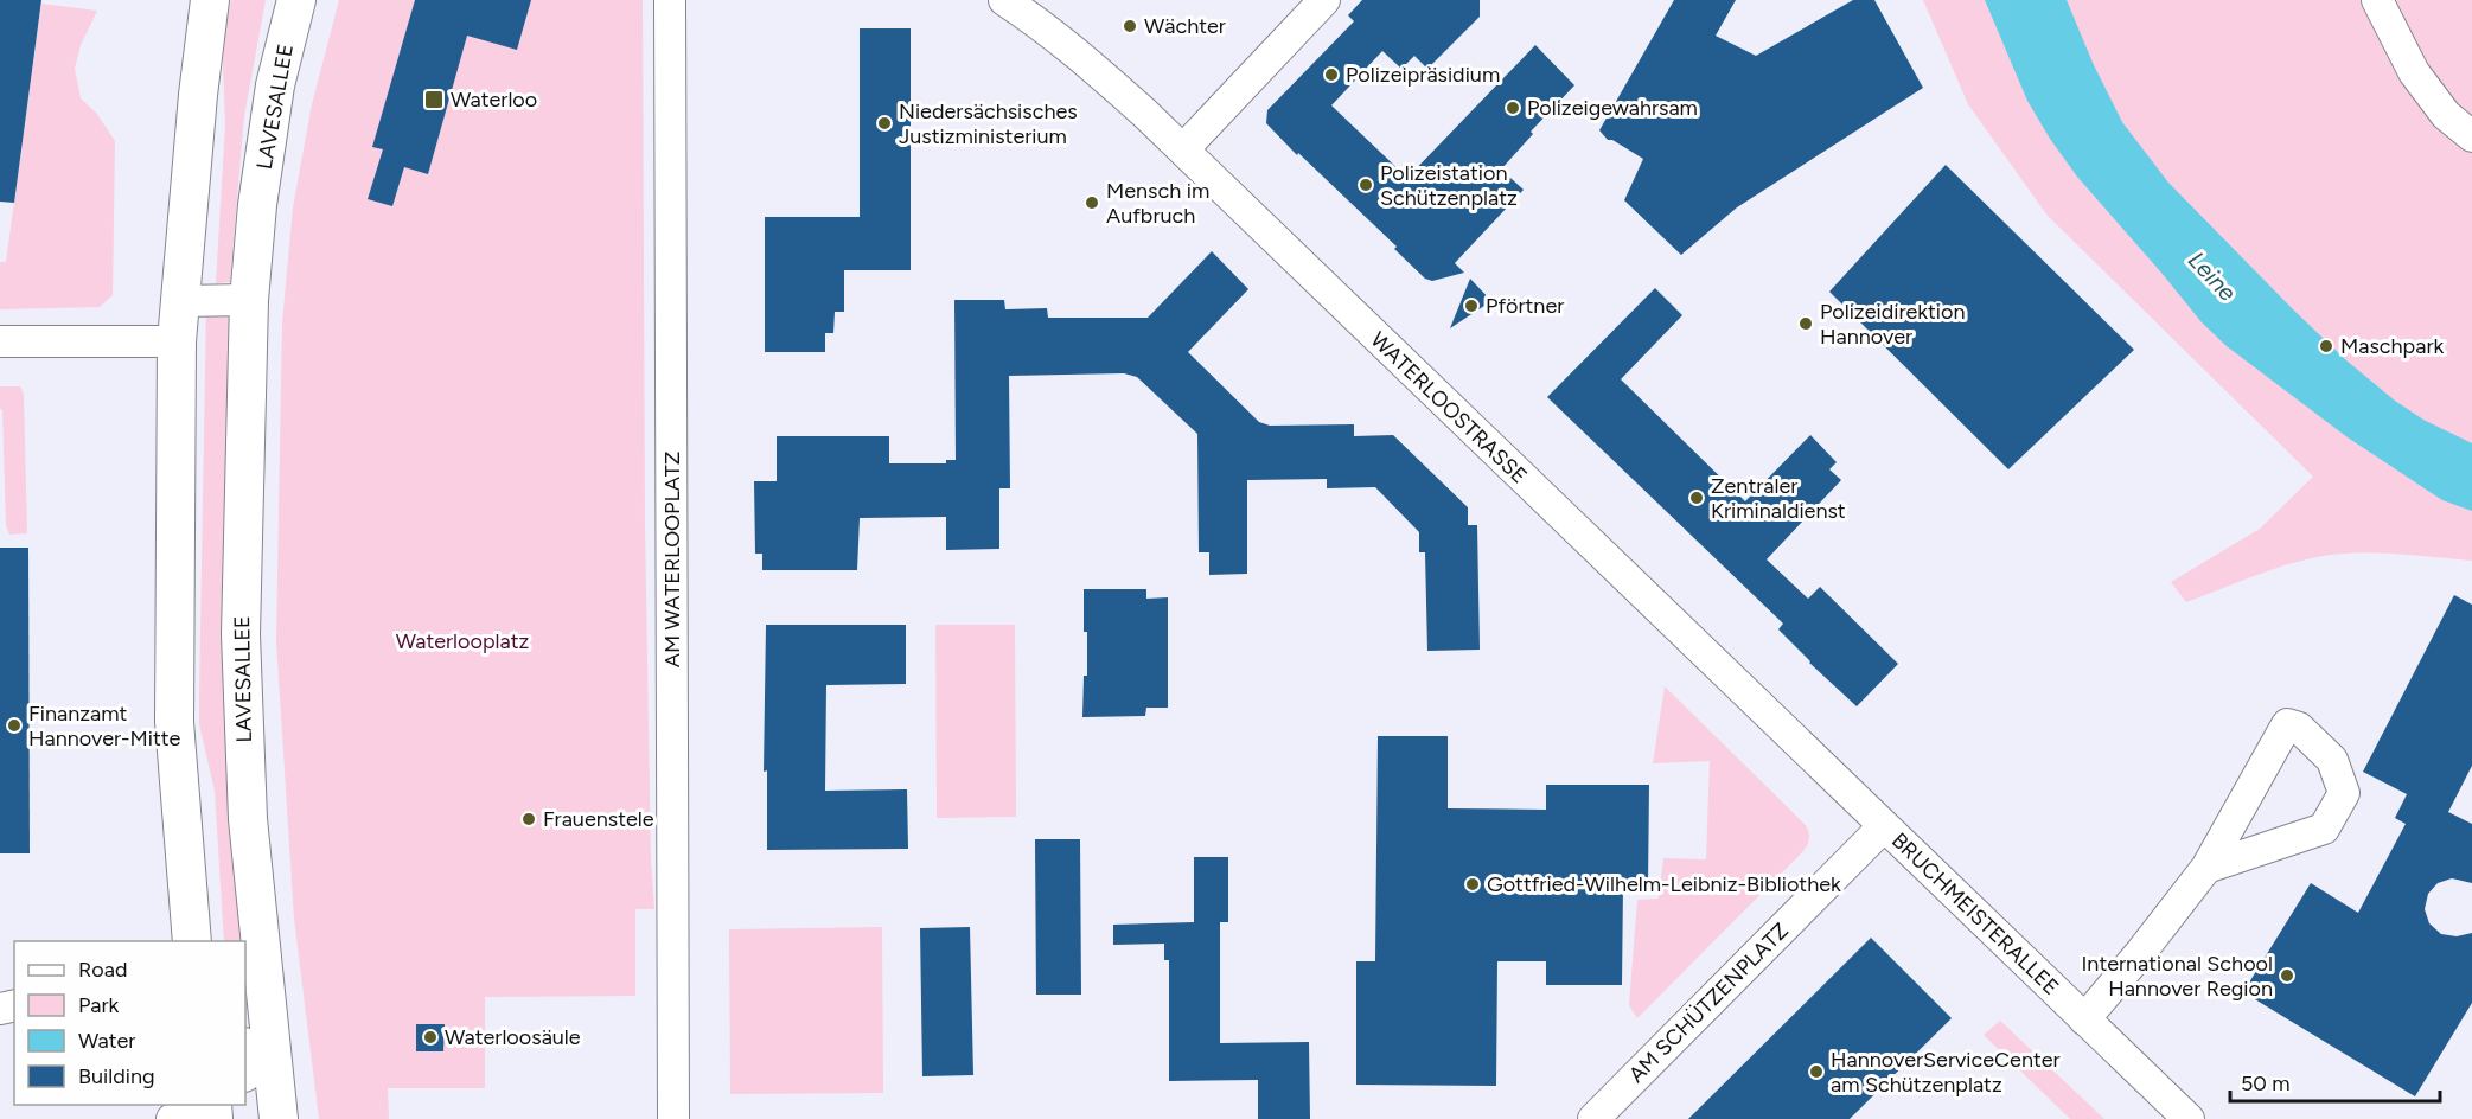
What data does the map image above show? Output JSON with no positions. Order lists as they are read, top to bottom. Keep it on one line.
{"streets":{"main road":["LAVESALLEE"],"street":["WATERLOOSTRASSE","AM WATERLOOPLATZ","BRUCHMEISTERALLEE","AM SCHÜTZENPLATZ"]},"crossings":[["WATERLOOSTRASSE","BRUCHMEISTERALLEE"],["WATERLOOSTRASSE","AM SCHÜTZENPLATZ"],["BRUCHMEISTERALLEE","AM SCHÜTZENPLATZ"]],"water":["Leine"],"parks":["Waterlooplatz"],"places":{"other":["Wächter","Polizeipräsidium","Polizeigewahrsam","Niedersächsisches Justizministerium","Polizeistation Schützenplatz","Mensch im Aufbruch","Pförtner","Polizeidirektion Hannover","Maschpark","Zentraler Kriminaldienst","Finanzamt Hannover-Mitte","Frauenstele","Gottfried-Wilhelm-Leibniz-Bibliothek","International School Hannover Region","Waterloosäule","HannoverServiceCenter am Schützenplatz"],"transit":["Waterloo"]},"legend":["Road","Park","Water","Building"],"scale_bar":"50 m"}
